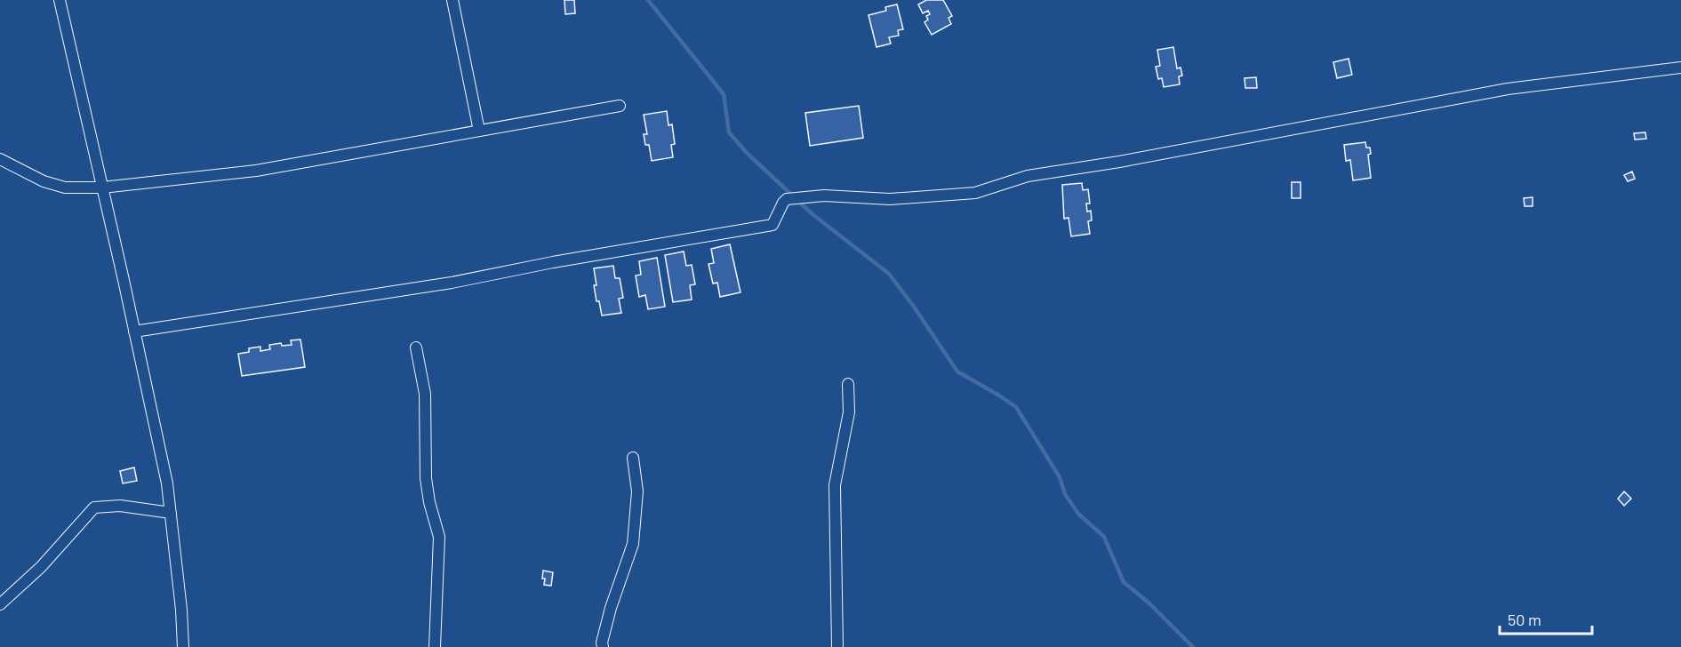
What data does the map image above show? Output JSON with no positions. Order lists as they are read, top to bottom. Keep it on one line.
{"scale_bar":"50 m"}
